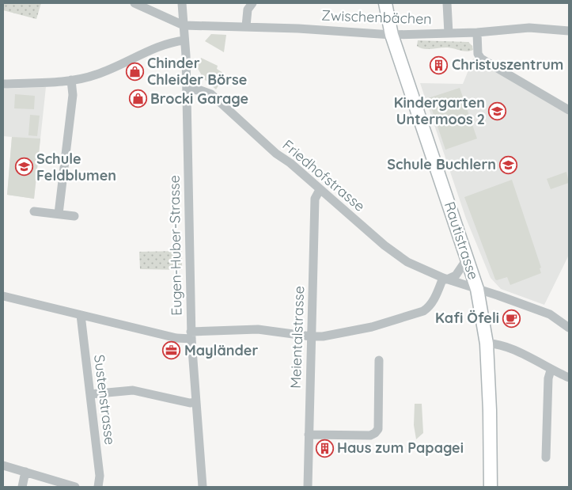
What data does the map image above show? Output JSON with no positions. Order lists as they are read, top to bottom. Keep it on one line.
{"streets":{"street":["Zwischenbächen","Friedhofstrasse","Rautistrasse","Eugen-Huber-Strasse","Meientalstrasse","Sustenstrasse"]},"crossings":[["Zwischenbächen","Rautistrasse"],["Zwischenbächen","Eugen-Huber-Strasse"],["Friedhofstrasse","Rautistrasse"],["Friedhofstrasse","Eugen-Huber-Strasse"],["Friedhofstrasse","Meientalstrasse"]],"places":{"building":["Christuszentrum","Haus zum Papagei"],"shop":["Chinder Chleider Börse","Brocki Garage"],"school or university":["Kindergarten Untermoos 2","Schule Buchlern","Schule Feldblumen"],"cafe":["Kafi Öfeli"],"office":["Mayländer"]}}
